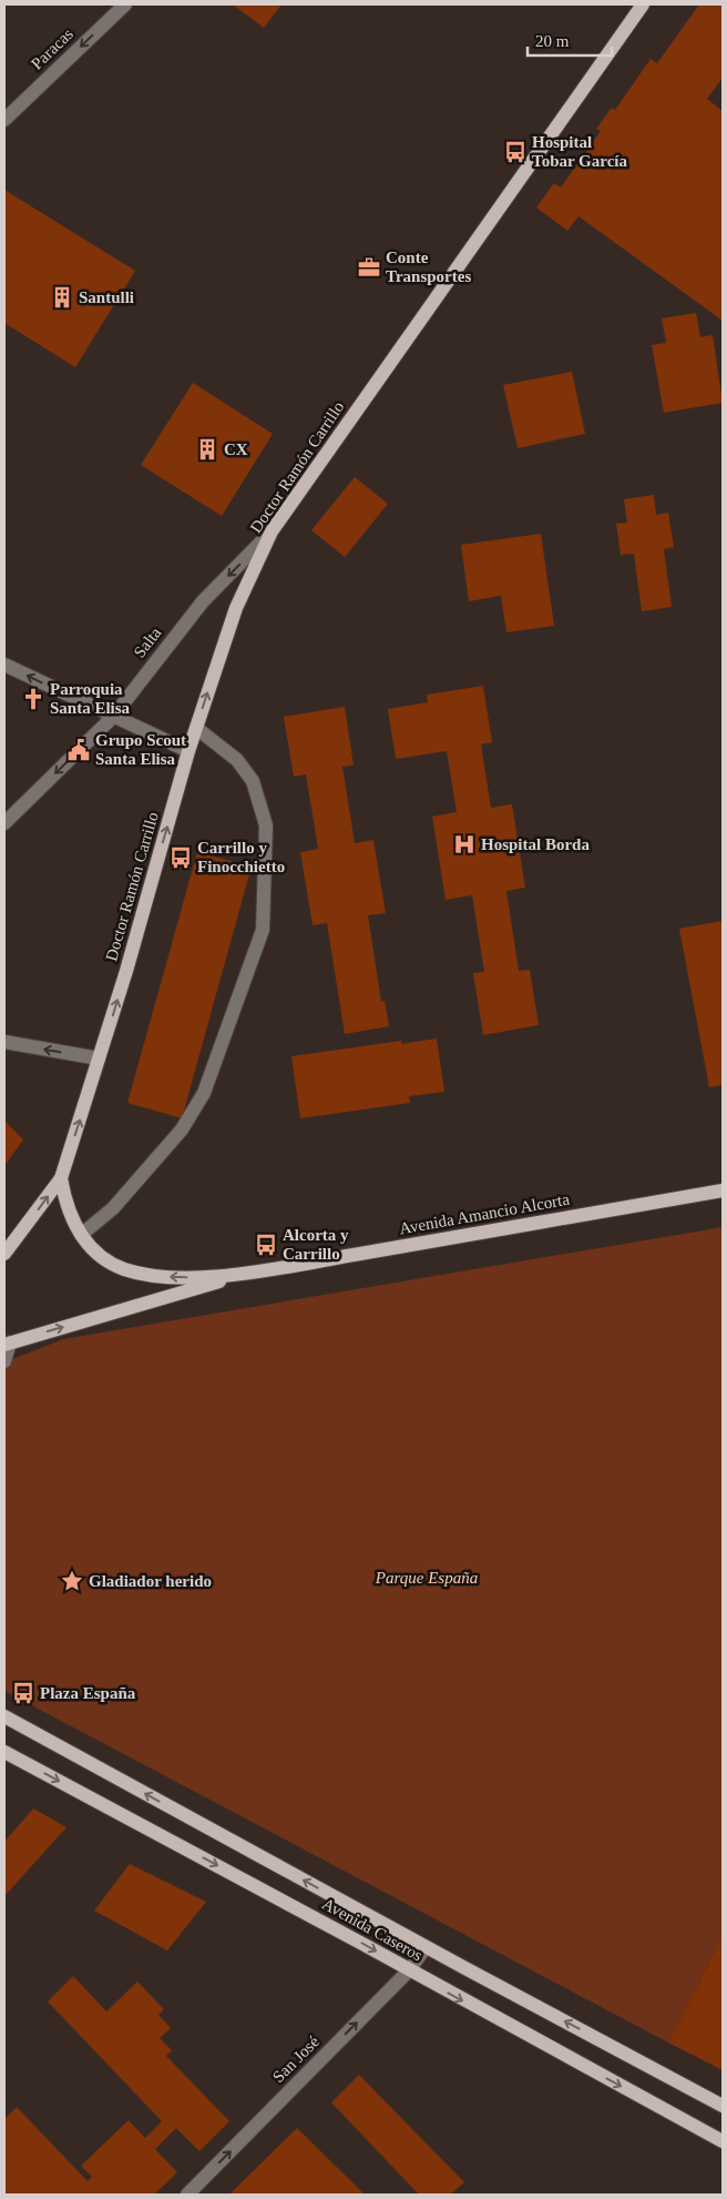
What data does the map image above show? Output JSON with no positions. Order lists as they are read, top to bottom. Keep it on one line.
{"streets":{"main road":["Doctor Ramón Carrillo","Avenida Amancio Alcorta","Avenida Caseros"],"street":["Paracas","Salta","San José"]},"crossings":[["Doctor Ramón Carrillo","Salta"],["Doctor Ramón Carrillo","Avenida Amancio Alcorta"],["Avenida Caseros","San José"]],"one_way":["Paracas","Doctor Ramón Carrillo","Salta","San José"],"parks":["Parque España"],"places":{"bus stop":["Hospital Tobar García","Carrillo y Finocchietto","Alcorta y Carrillo","Plaza España"],"office":["Conte Transportes"],"building":["Santulli","CX"],"church":["Parroquia Santa Elisa"],"public building":["Grupo Scout Santa Elisa"],"hospital":["Hospital Borda"],"place":["Gladiador herido"]},"scale_bar":"20 m"}
